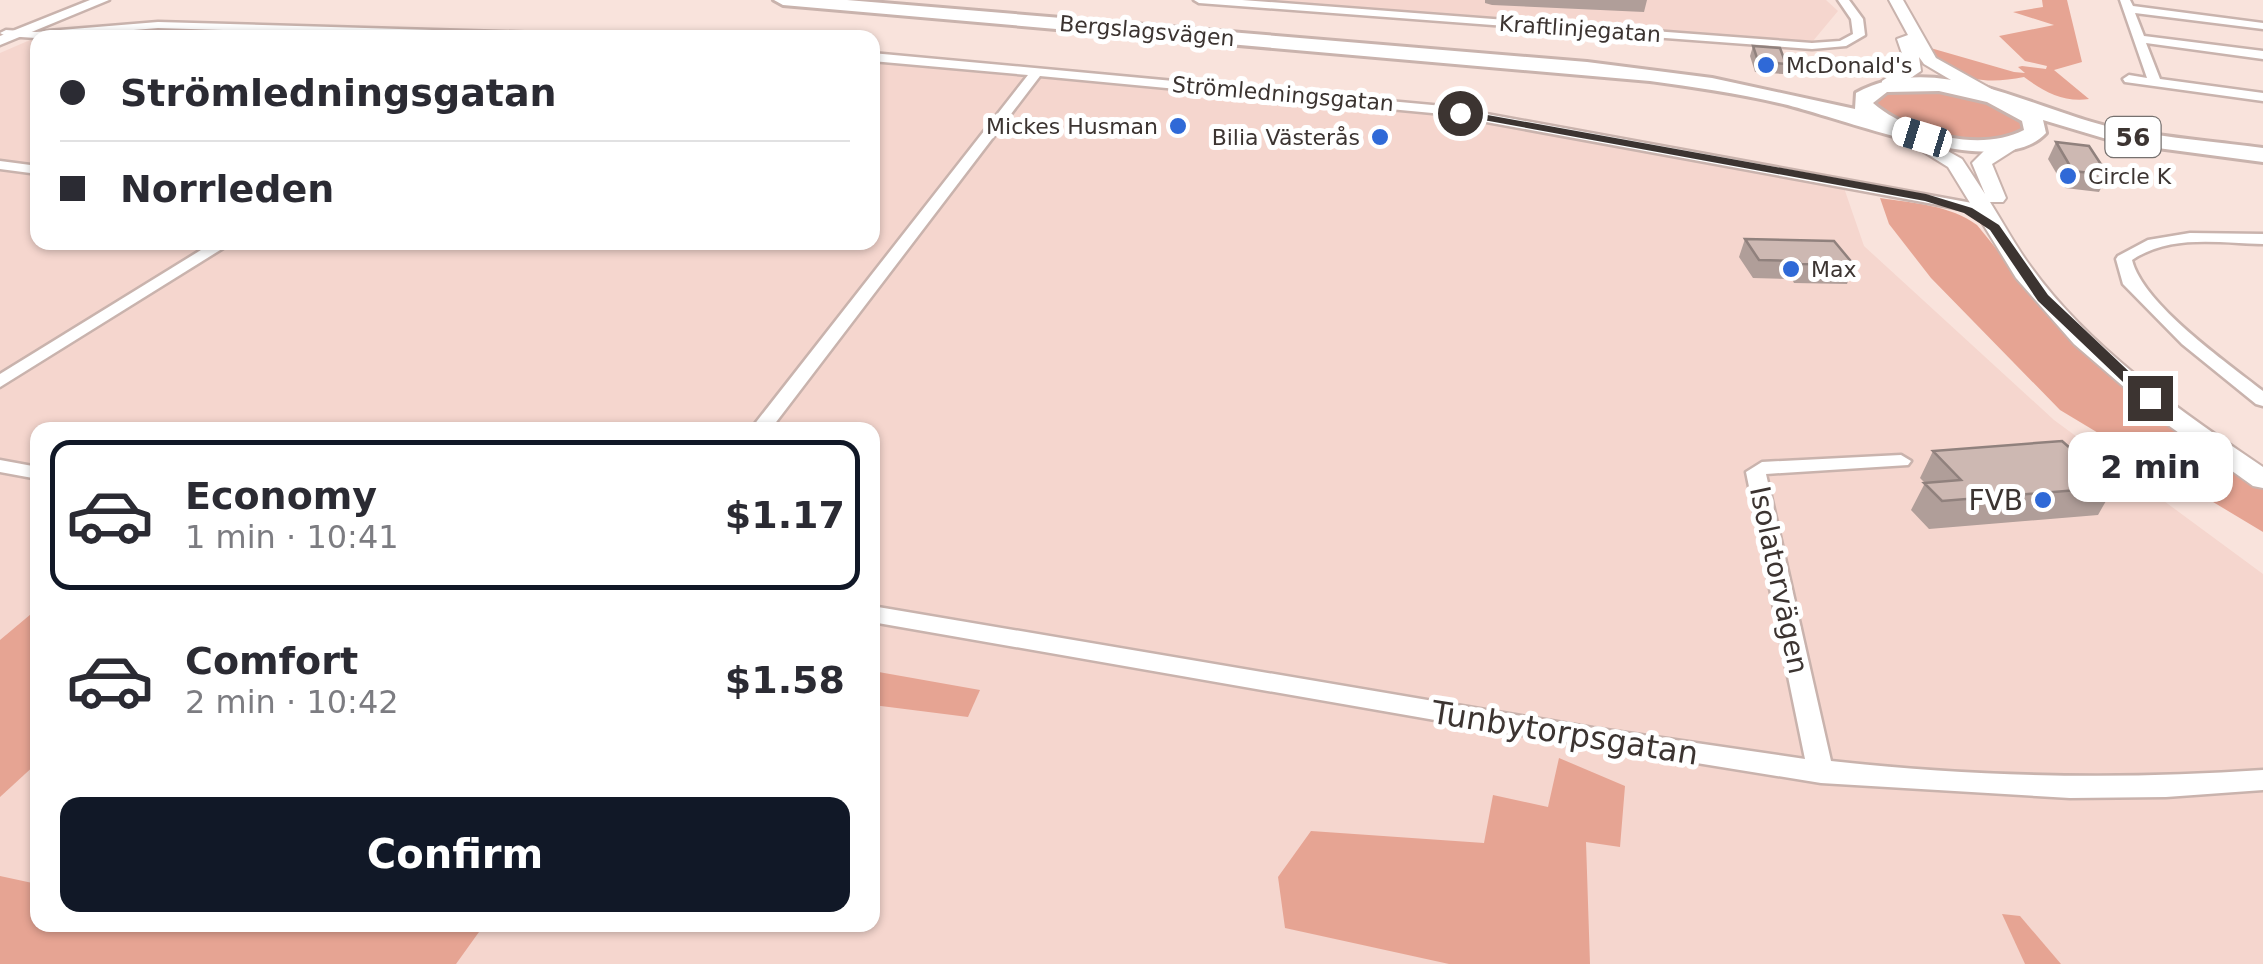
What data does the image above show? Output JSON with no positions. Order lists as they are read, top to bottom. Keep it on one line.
{"streets":{"highway":["Bergslagsvägen","56"],"street":["Kraftlinjegatan","Strömledningsgatan","Isolatorvägen","Tunbytorpsgatan"]},"crossings":[["Bergslagsvägen","56"],["Isolatorvägen","Tunbytorpsgatan"]],"places":["McDonald's","Mickes Husman","Bilia Västerås","Circle K","Max","FVB"],"page":{"banner":["Strömledningsgatan","Norrleden"],"bubble":"2 min","list":[{"name":"Economy","note":"1 min · 10:41","value":"$1.17"},{"name":"Comfort","note":"2 min · 10:42","value":"$1.58"}],"buttons":"Confirm"}}
